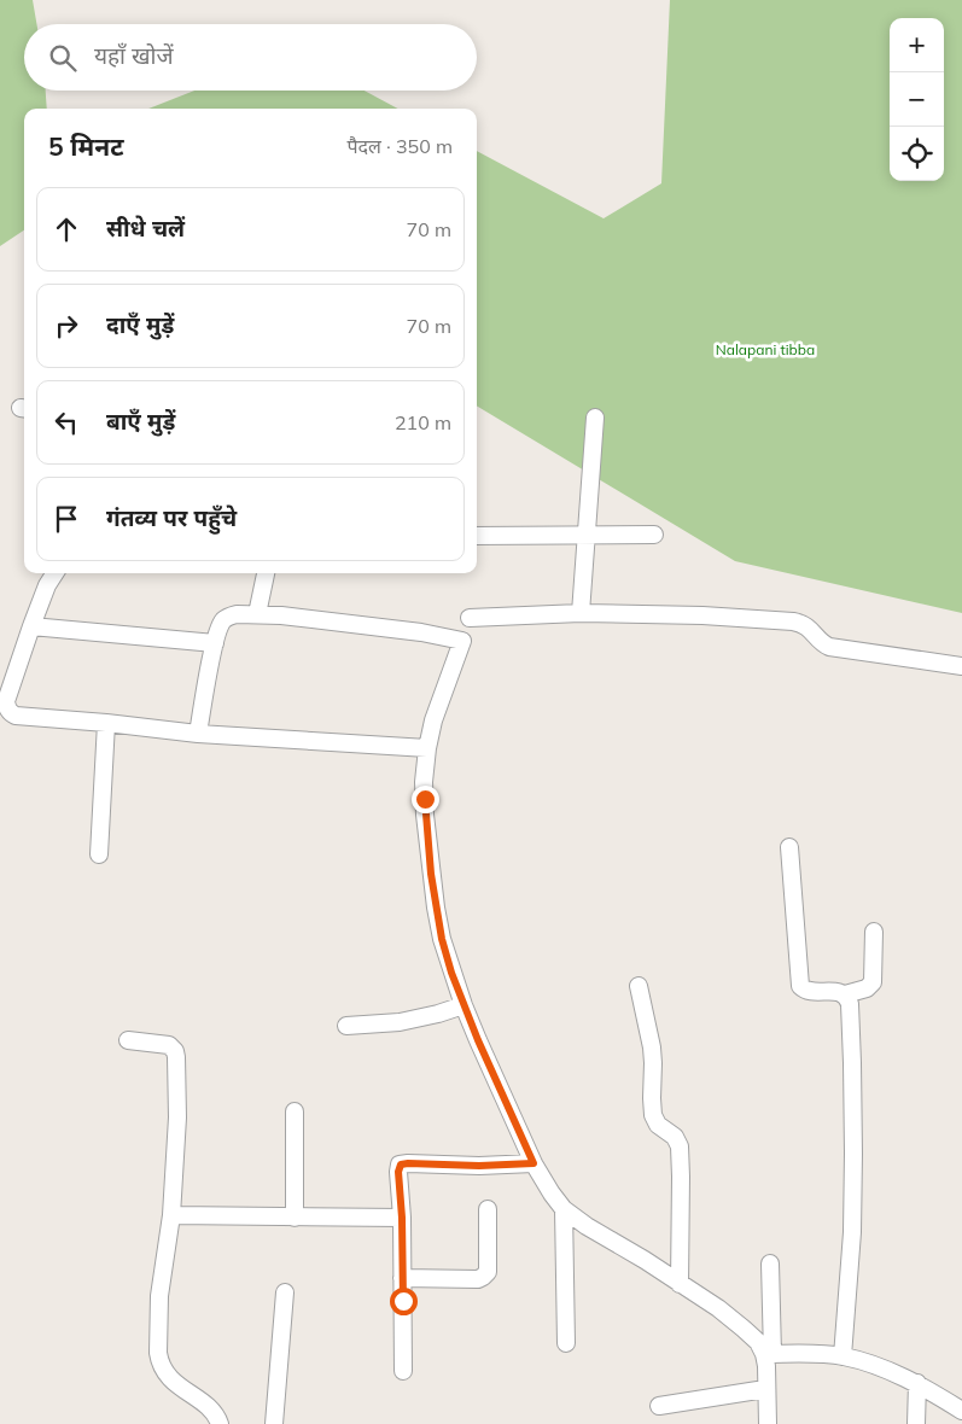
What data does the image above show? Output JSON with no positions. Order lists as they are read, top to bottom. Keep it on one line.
{"parks":["Nalapani tibba"],"page":{"map_buttons":["+","−"],"search":"यहाँ खोजें","heading":["5 मिनट","पैदल · 350 m"],"list":[["सीधे चलें","70 m"],["दाएँ मुड़ें","70 m"],["बाएँ मुड़ें","210 m"],"गंतव्य पर पहुँचे"]}}
